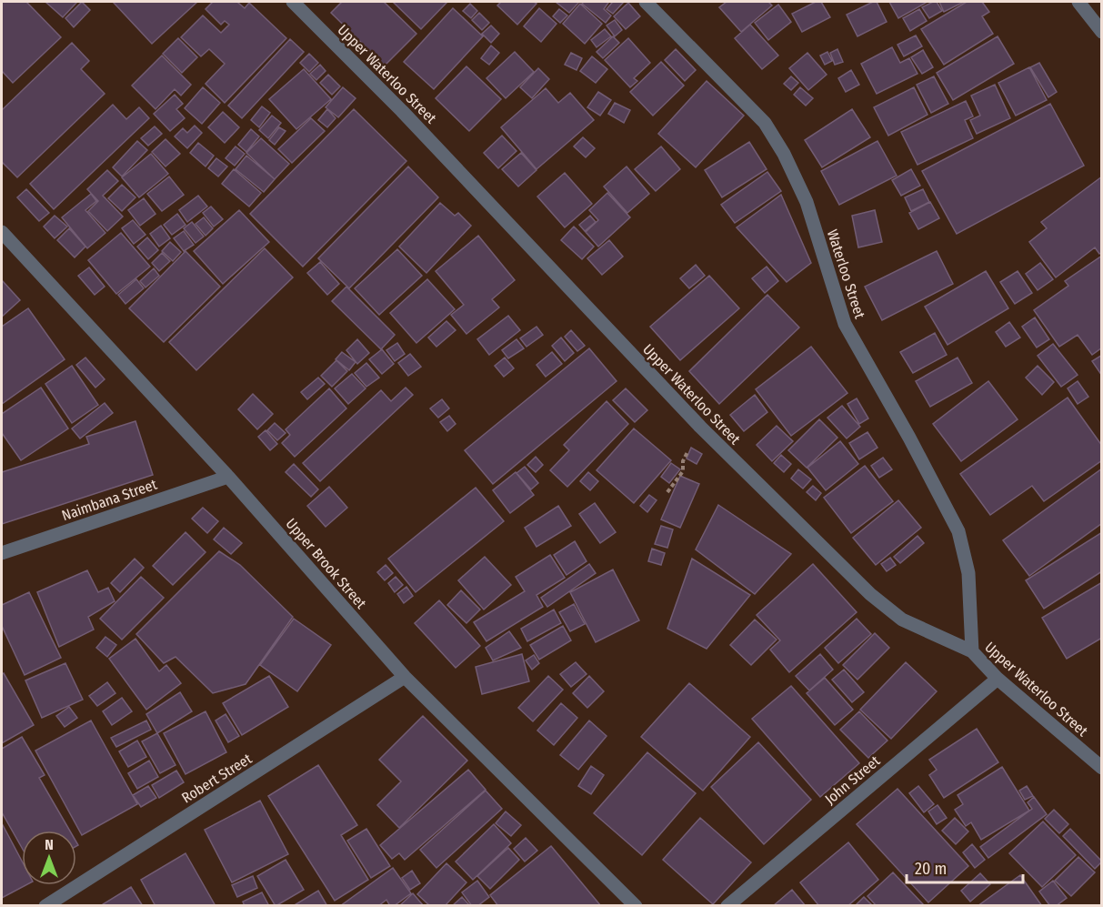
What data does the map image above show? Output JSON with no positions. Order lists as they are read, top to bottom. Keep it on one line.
{"streets":{"street":["Upper Waterloo Street","Waterloo Street","Naimbana Street","Upper Brook Street","Robert Street","John Street"]},"crossings":[["Upper Waterloo Street","Waterloo Street"],["Upper Waterloo Street","John Street"],["Naimbana Street","Upper Brook Street"],["Upper Brook Street","Robert Street"]],"scale_bar":"20 m","north":"top"}
